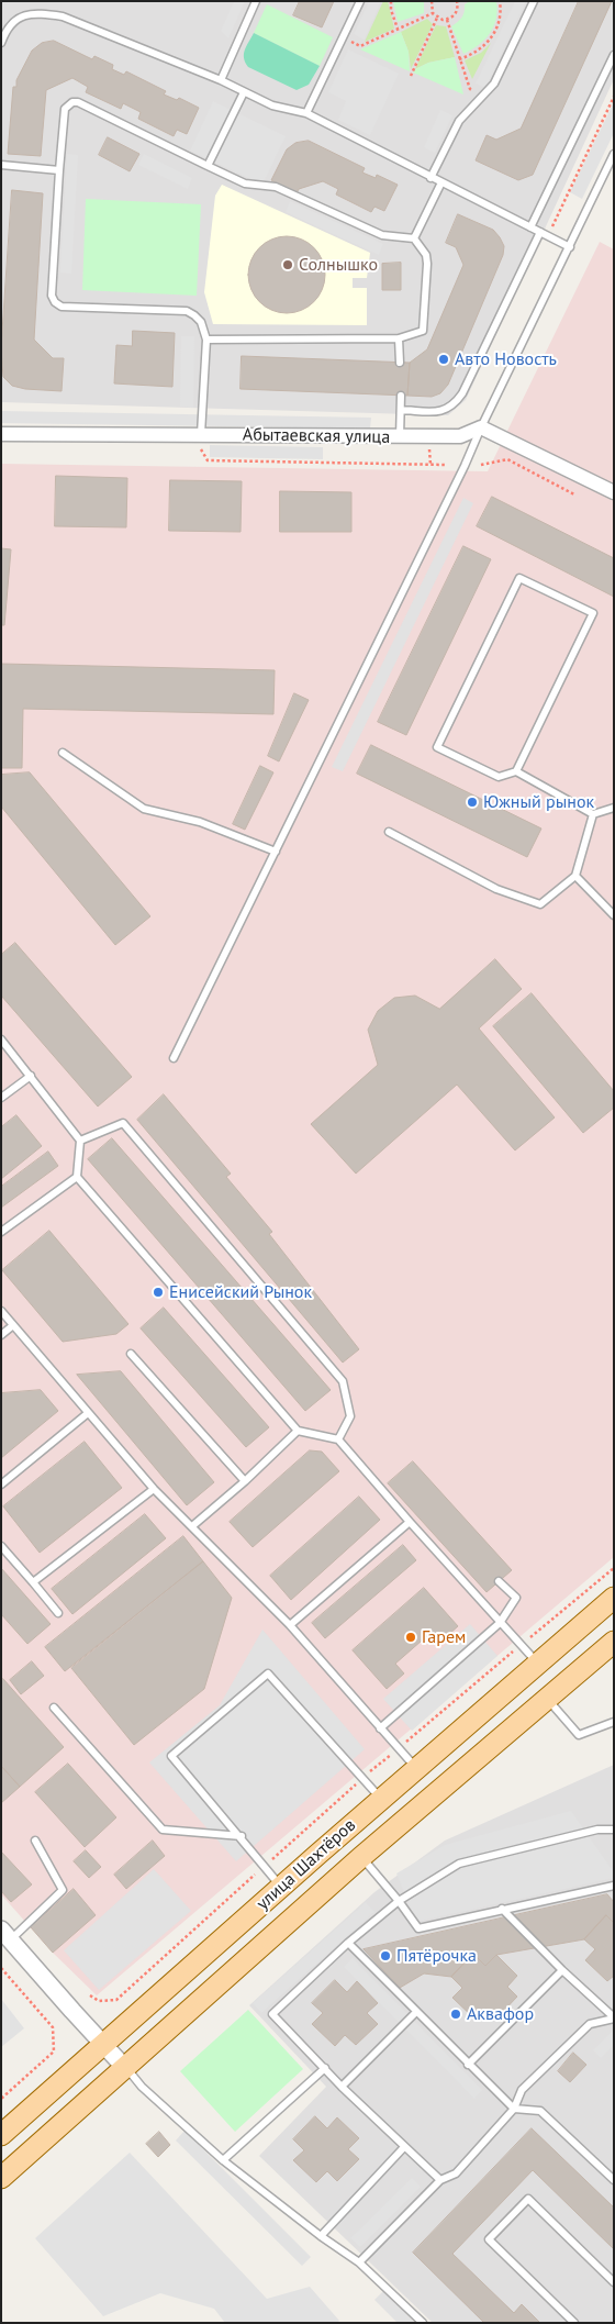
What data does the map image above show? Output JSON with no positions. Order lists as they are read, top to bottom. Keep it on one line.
{"streets":{"main road":["улица Шахтёров"],"street":["Абытаевская улица"]},"places":["Солнышко","Авто Новость","Южный рынок","Енисейский Рынок","Гарем","Пятёрочка","Аквафор"]}
